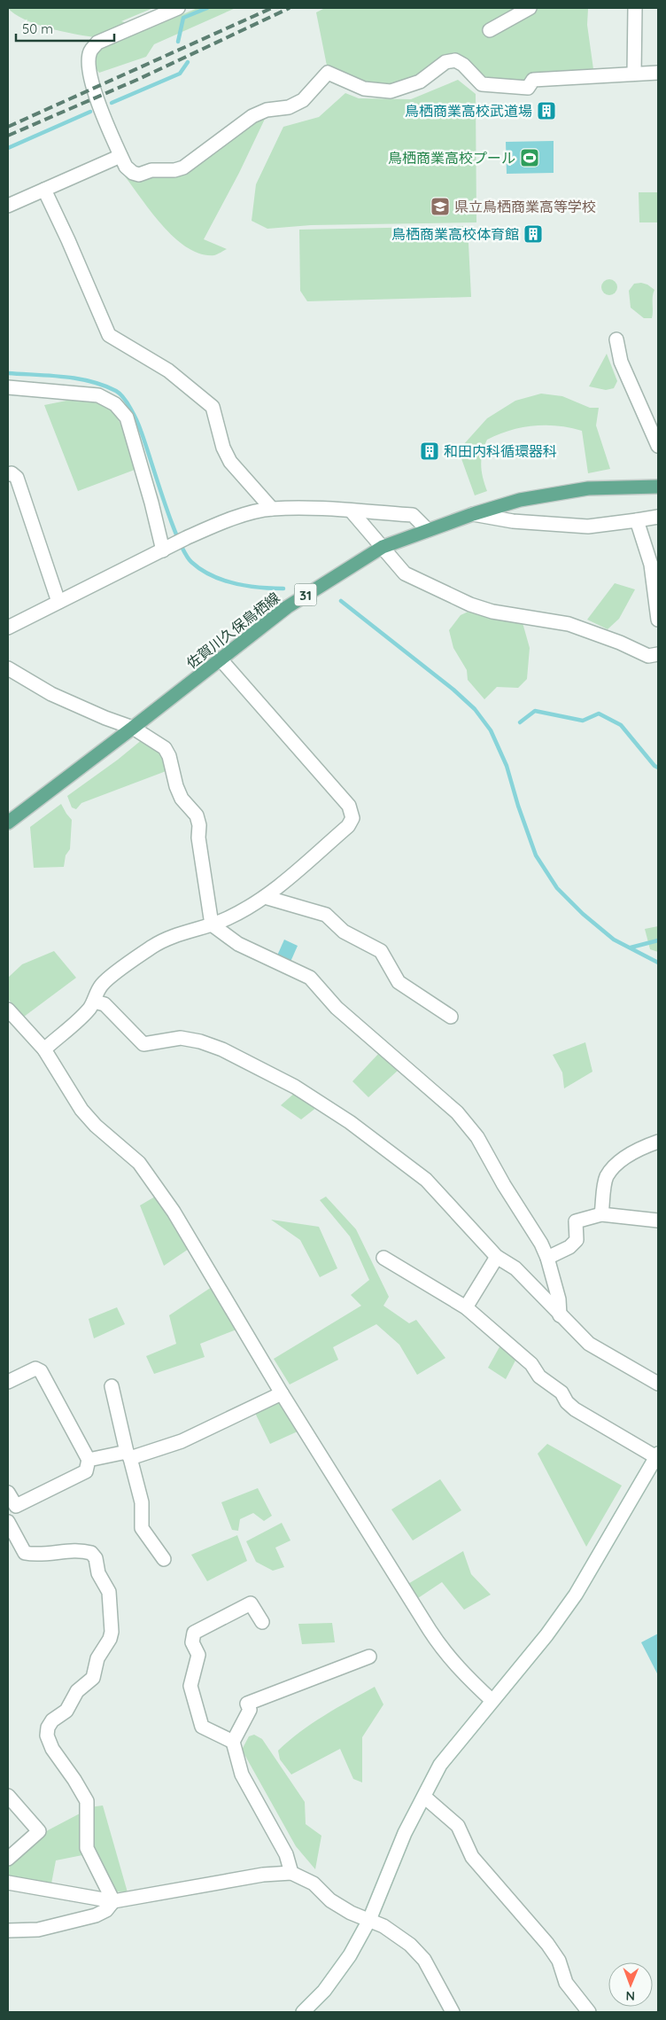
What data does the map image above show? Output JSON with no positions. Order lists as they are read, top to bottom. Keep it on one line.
{"streets":{"main road":["31","佐賀川久保鳥栖線"]},"places":{"building":["鳥栖商業高校武道場","鳥栖商業高校体育館","和田内科循環器科"],"sports":["鳥栖商業高校プール"],"school or university":["県立鳥栖商業高等学校"]},"scale_bar":"50 m","north":"bottom"}
